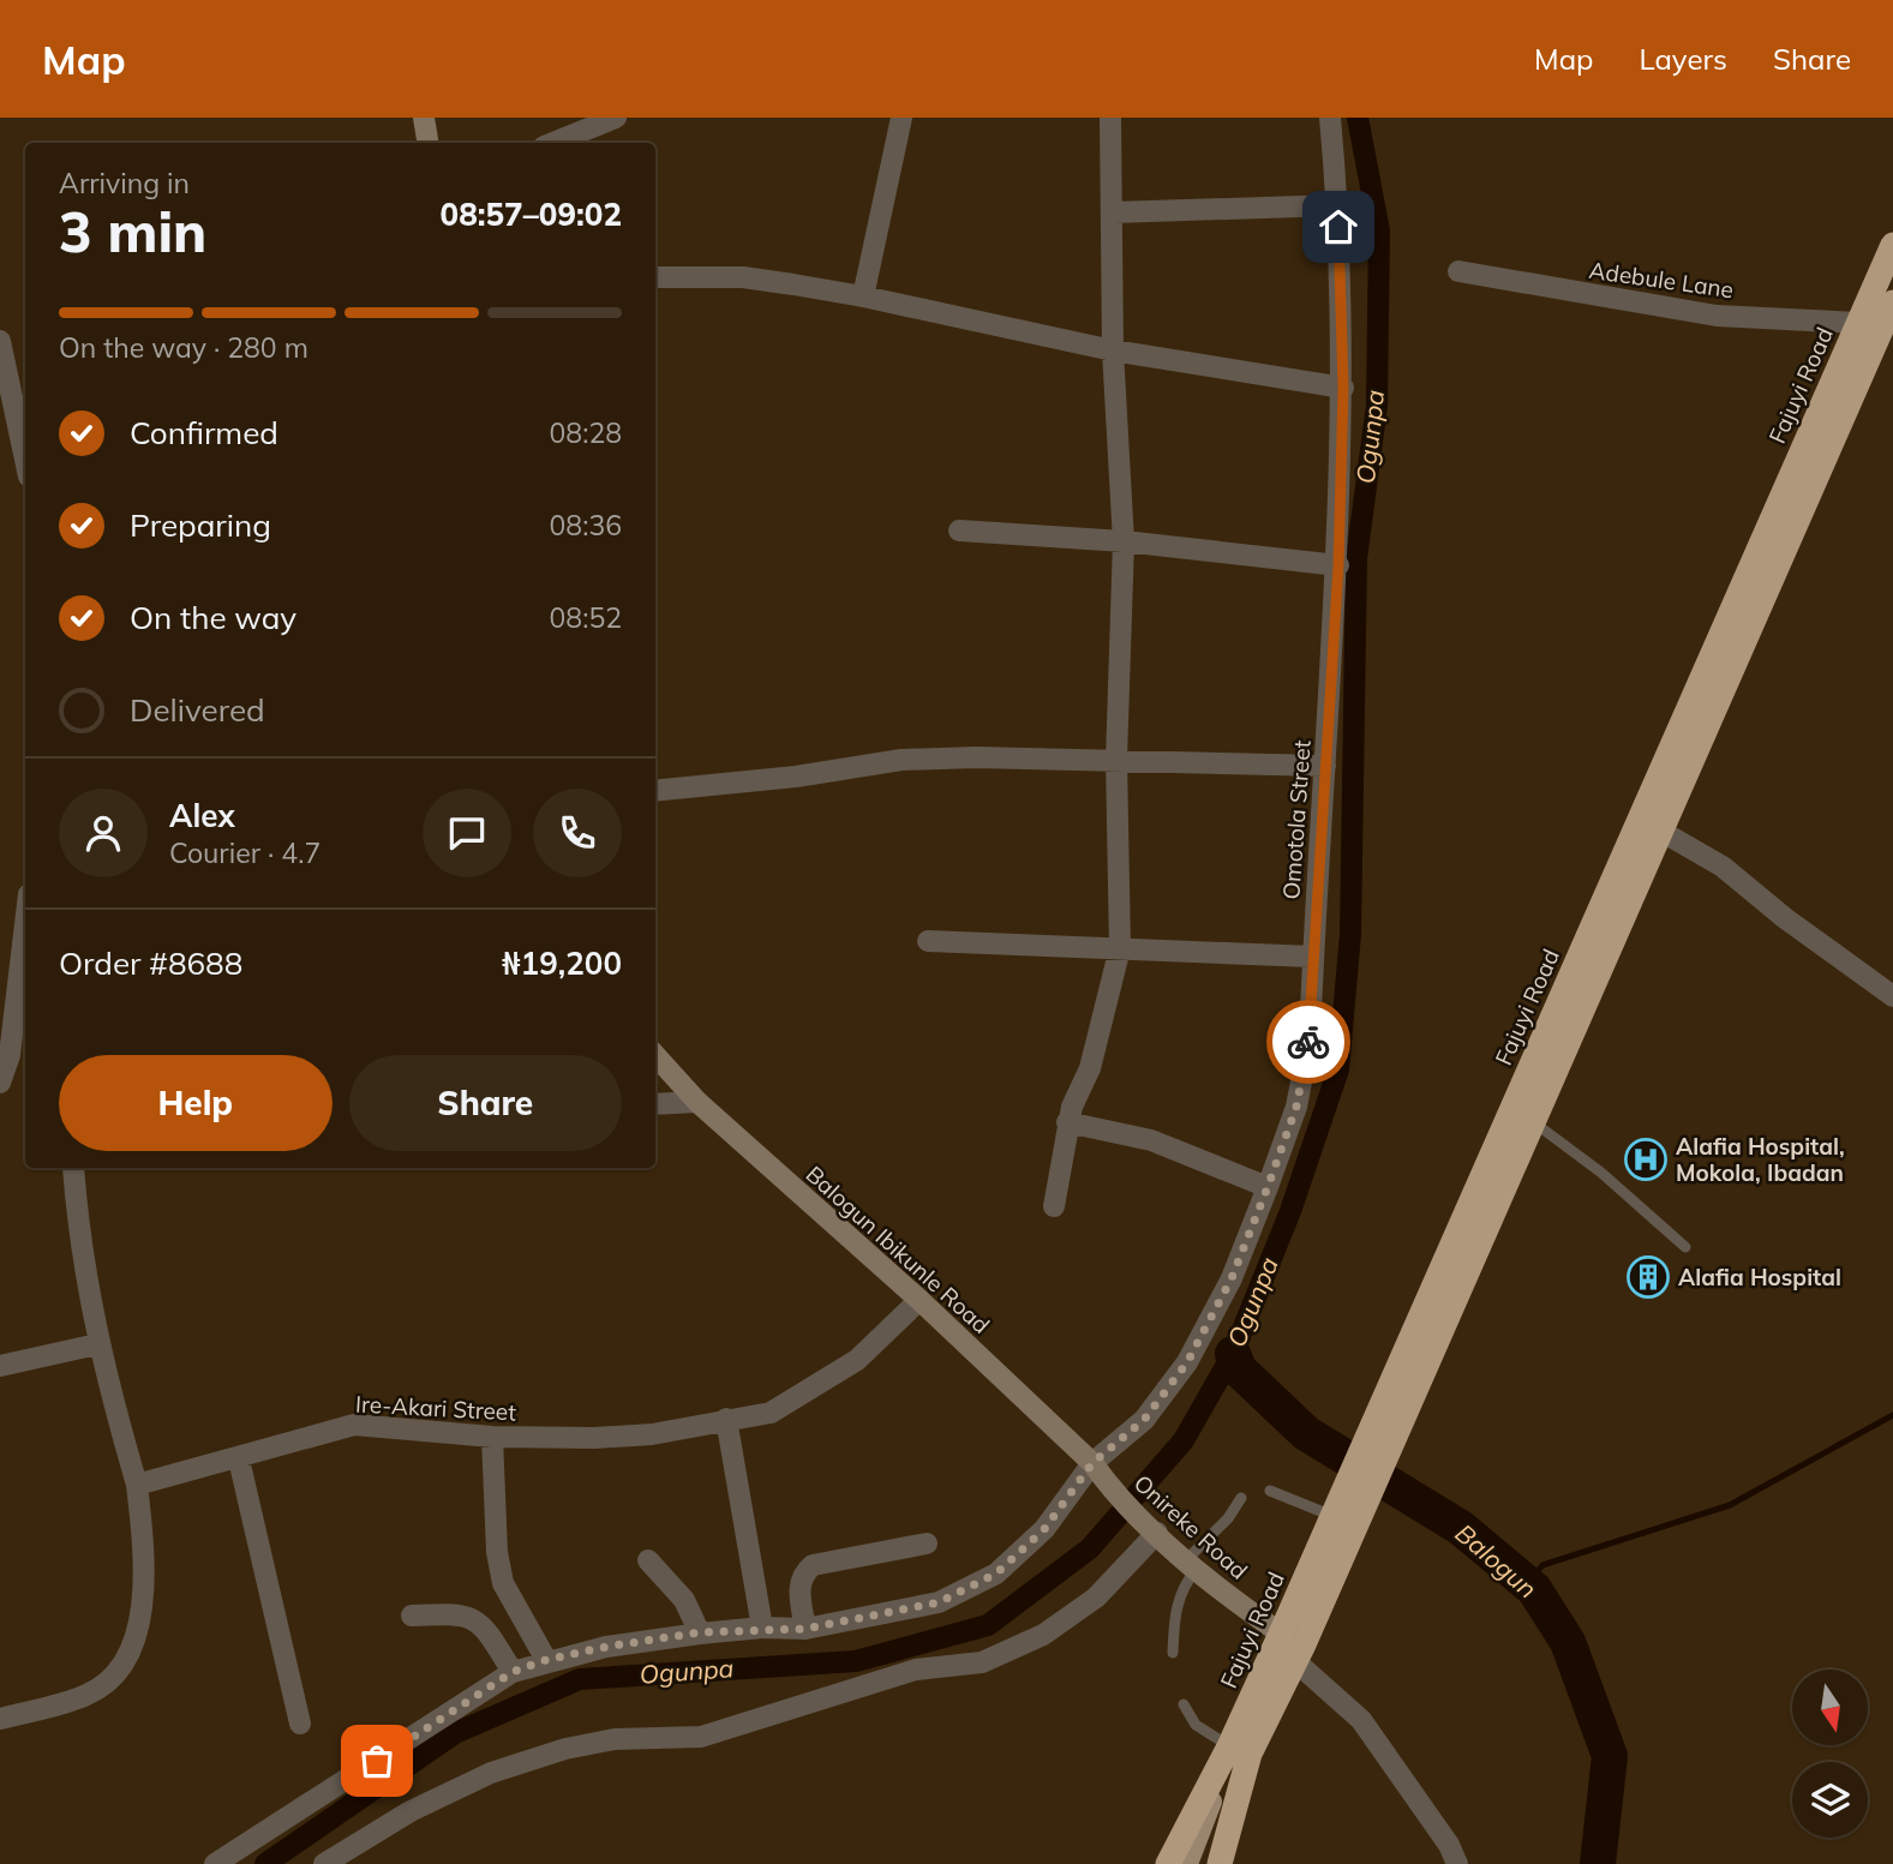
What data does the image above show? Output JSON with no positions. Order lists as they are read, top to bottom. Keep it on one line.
{"streets":{"highway":["Fajuyi Road"],"street":["Adebule Lane","Omotola Street","Balogun Ibikunle Road","Ire-Akari Street","Onireke Road"]},"crossings":[["Adebule Lane","Fajuyi Road"],["Fajuyi Road","Onireke Road"],["Omotola Street","Balogun Ibikunle Road"],["Balogun Ibikunle Road","Ire-Akari Street"],["Balogun Ibikunle Road","Onireke Road"]],"water":["Ogunpa","Balogun"],"places":{"hospital":["Alafia Hospital, Mokola, Ibadan"],"building":["Alafia Hospital"]},"north":"bottom","page":{"header":"Map","nav":["Map","Layers","Share"],"heading":["3 min","Arriving in","08:57–09:02"],"panel":["Alex","Courier · 4.7","Order #8688","₦19,200"],"bar":"On the way · 280 m","list":[["Confirmed","08:28"],["Preparing","08:36"],["On the way","08:52"],"Delivered"],"buttons":["Help","Share"]}}
